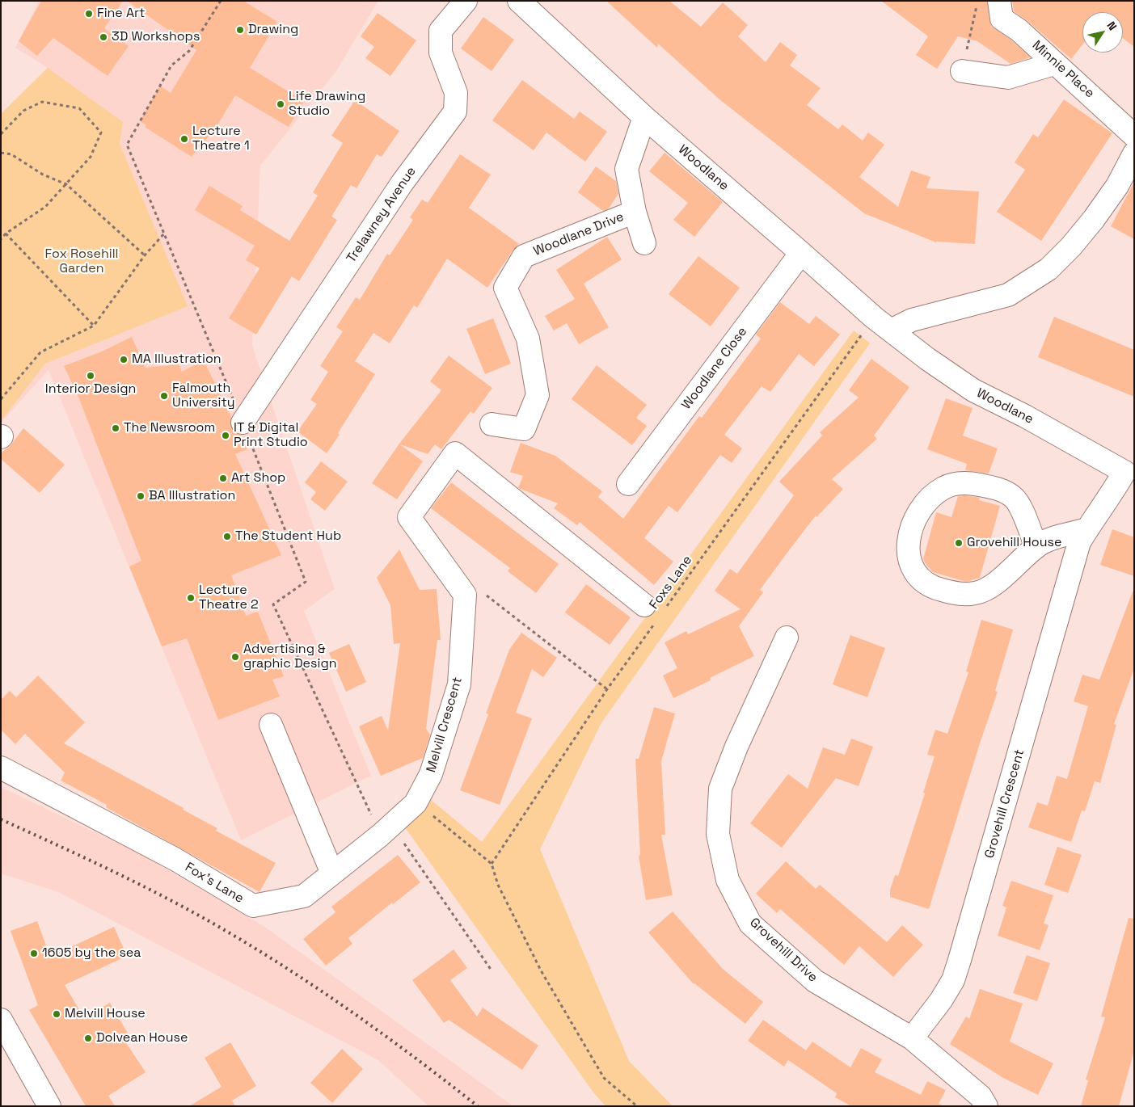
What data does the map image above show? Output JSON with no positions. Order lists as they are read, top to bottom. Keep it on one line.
{"streets":{"street":["Minnie Place","Woodlane","Trelawney Avenue","Woodlane Drive","Woodlane Close","Melvill Crescent","Grovehill Crescent","Fox's Lane","Grovehill Drive"],"path":["Foxs Lane"]},"crossings":[["Woodlane","Woodlane Drive"],["Woodlane","Woodlane Close"],["Woodlane","Foxs Lane"],["Woodlane","Grovehill Crescent"],["Melvill Crescent","Fox's Lane"],["Grovehill Crescent","Grovehill Drive"]],"parks":["Fox Rosehill Garden"],"places":["Fine Art","Drawing","3D Workshops","Life Drawing Studio","Lecture Theatre 1","MA Illustration","Interior Design","Falmouth University","The Newsroom","IT & Digital Print Studio","Art Shop","BA Illustration","The Student Hub","Grovehill House","Lecture Theatre 2","Advertising & graphic Design","1605 by the sea","Melvill House","Dolvean House"],"north":"top right"}
